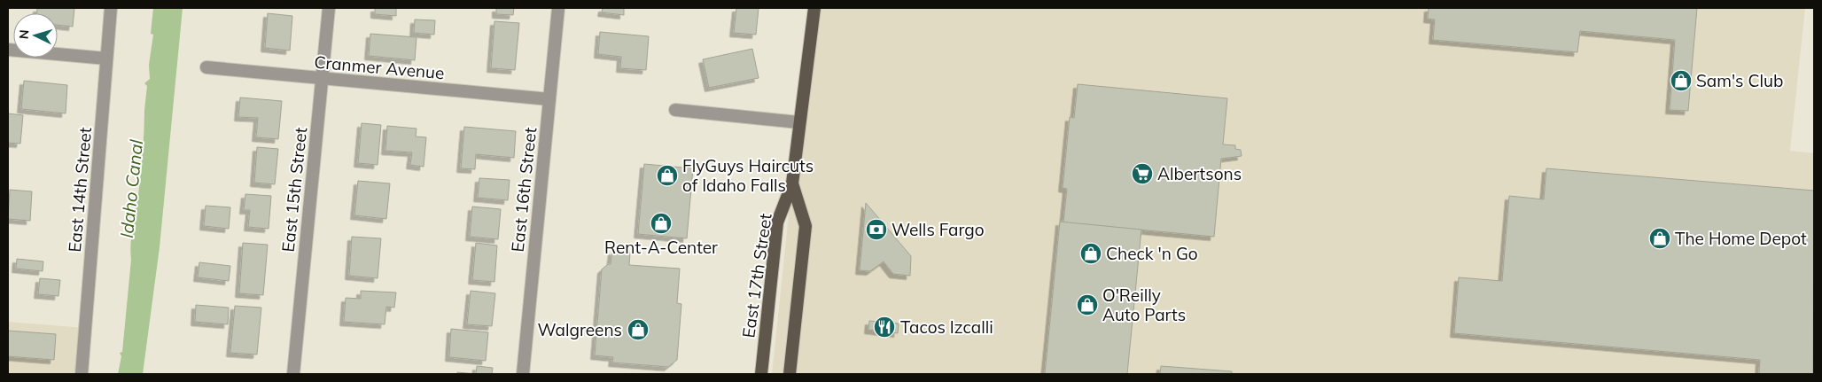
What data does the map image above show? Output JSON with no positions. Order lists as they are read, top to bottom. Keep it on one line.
{"streets":{"main road":["East 17th Street"],"street":["Cranmer Avenue","East 14th Street","East 15th Street","East 16th Street"]},"crossings":[["Cranmer Avenue","East 15th Street"],["Cranmer Avenue","East 16th Street"]],"water":["Idaho Canal"],"places":{"shop":["Sam's Club","FlyGuys Haircuts of Idaho Falls","Rent-A-Center","The Home Depot","Check 'n Go","O'Reilly Auto Parts","Walgreens"],"supermarket":["Albertsons"],"bank":["Wells Fargo"],"restaurant":["Tacos Izcalli"]},"north":"left"}
